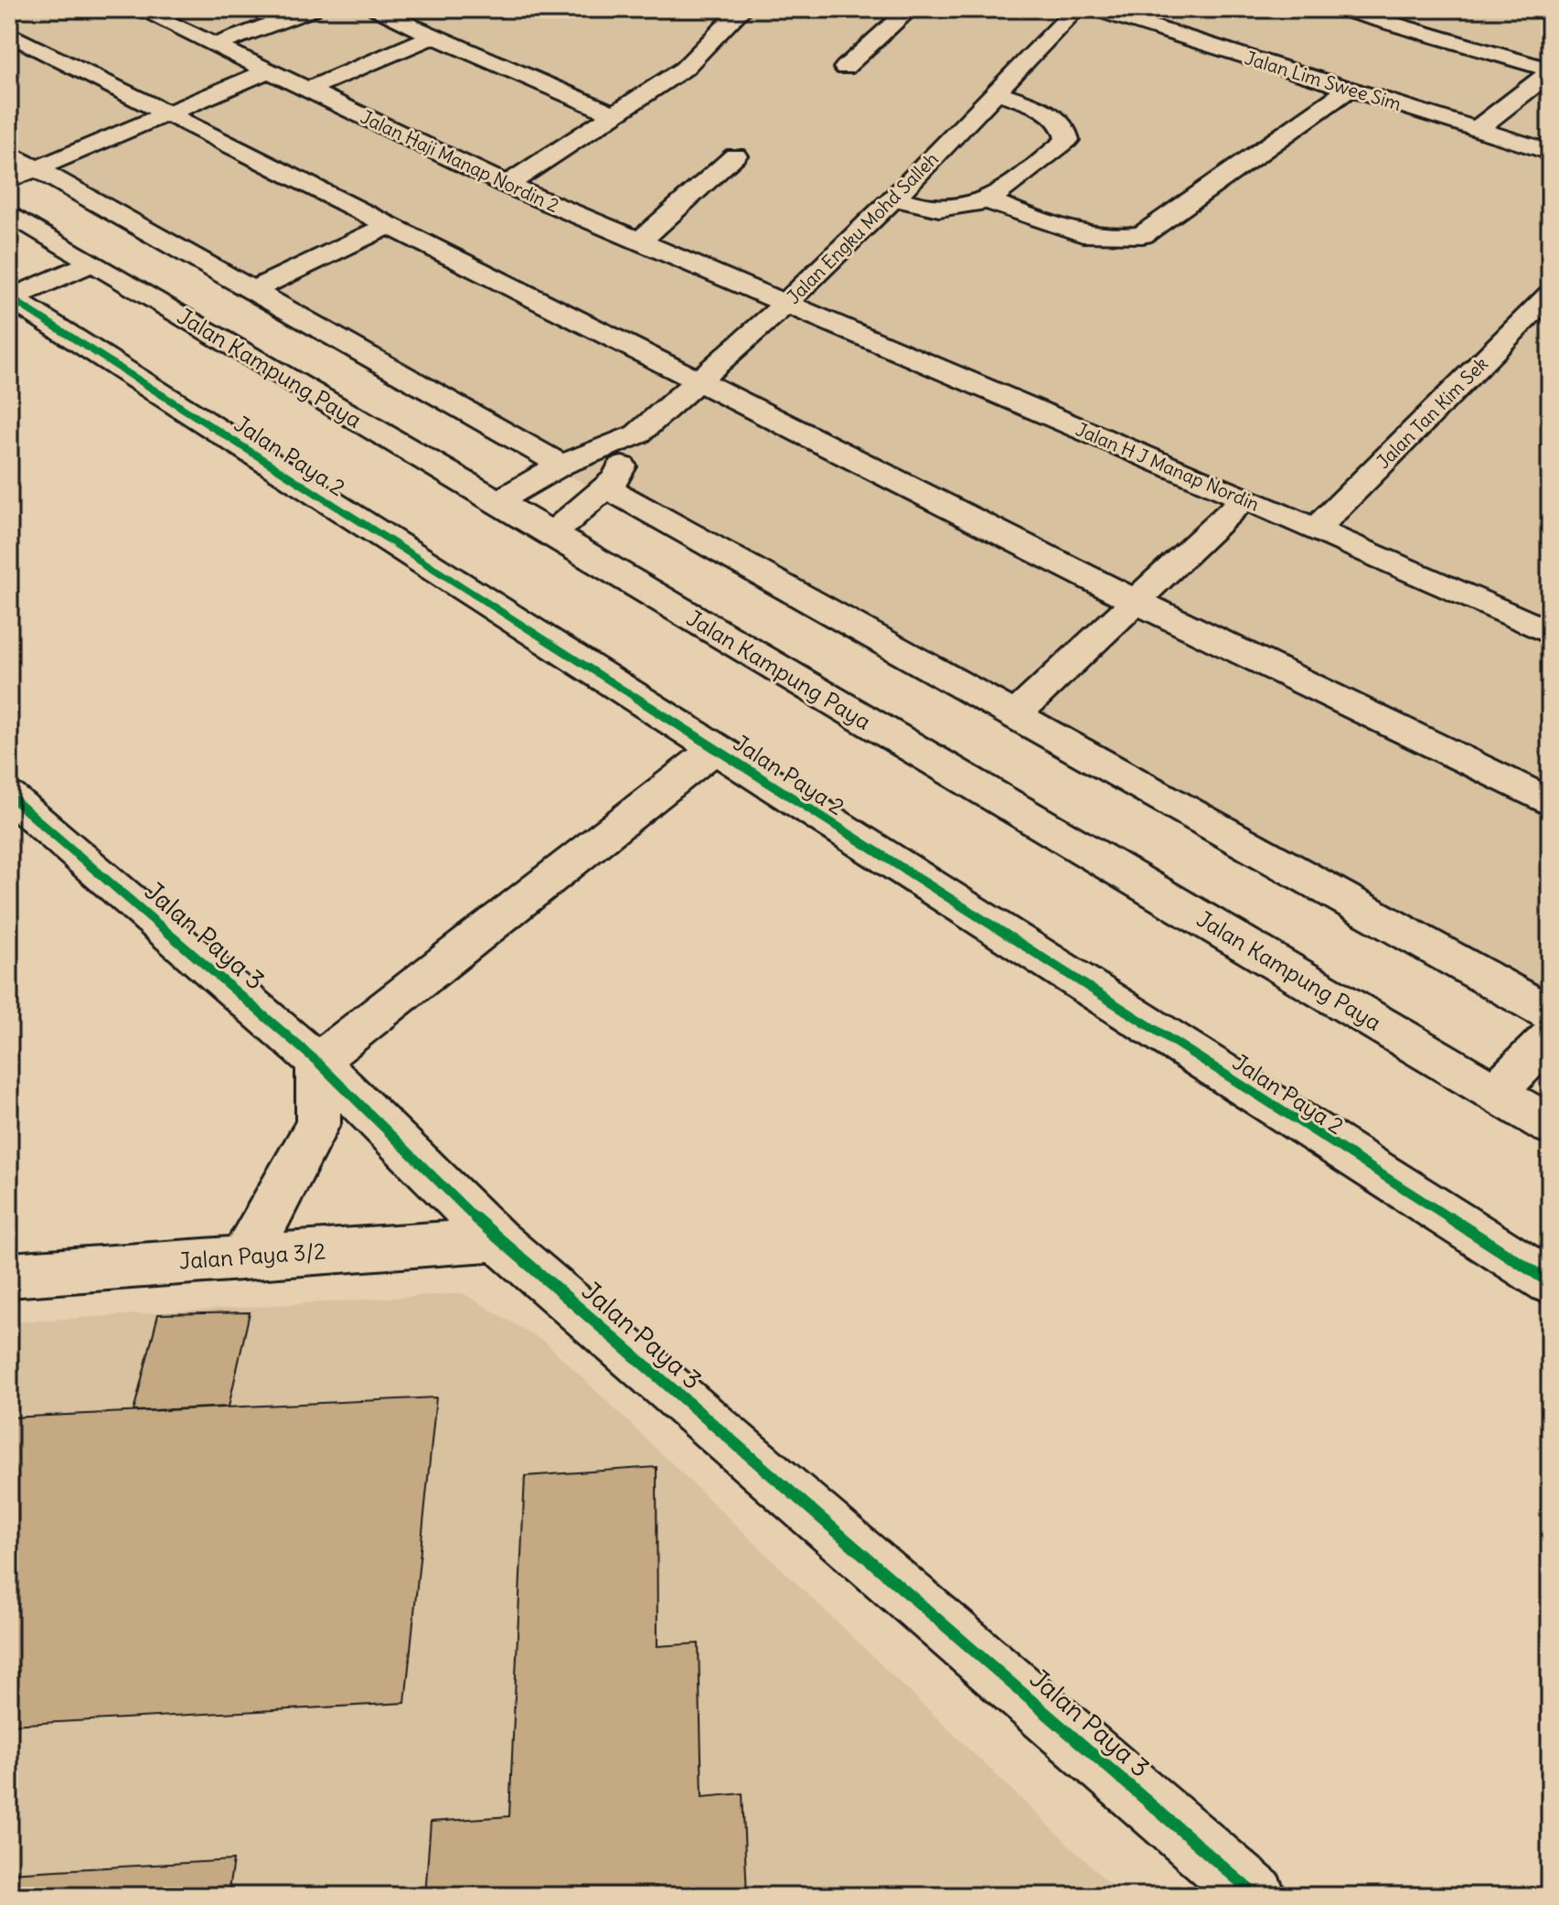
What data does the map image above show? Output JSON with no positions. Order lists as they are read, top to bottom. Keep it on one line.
{"streets":{"street":["Jalan Lim Swee Sim","Jalan Haji Manap Nordin 2","Jalan Engku Mohd Salleh","Jalan Kampung Paya","Jalan Tan Kim Sek","Jalan Paya 2","Jalan H J Manap Nordin","Jalan Paya 3","Jalan Paya 3/2"]},"crossings":[["Jalan Haji Manap Nordin 2","Jalan Engku Mohd Salleh"],["Jalan Haji Manap Nordin 2","Jalan H J Manap Nordin"],["Jalan Engku Mohd Salleh","Jalan Kampung Paya"],["Jalan Engku Mohd Salleh","Jalan H J Manap Nordin"],["Jalan Tan Kim Sek","Jalan H J Manap Nordin"],["Jalan Paya 3","Jalan Paya 3/2"]]}
